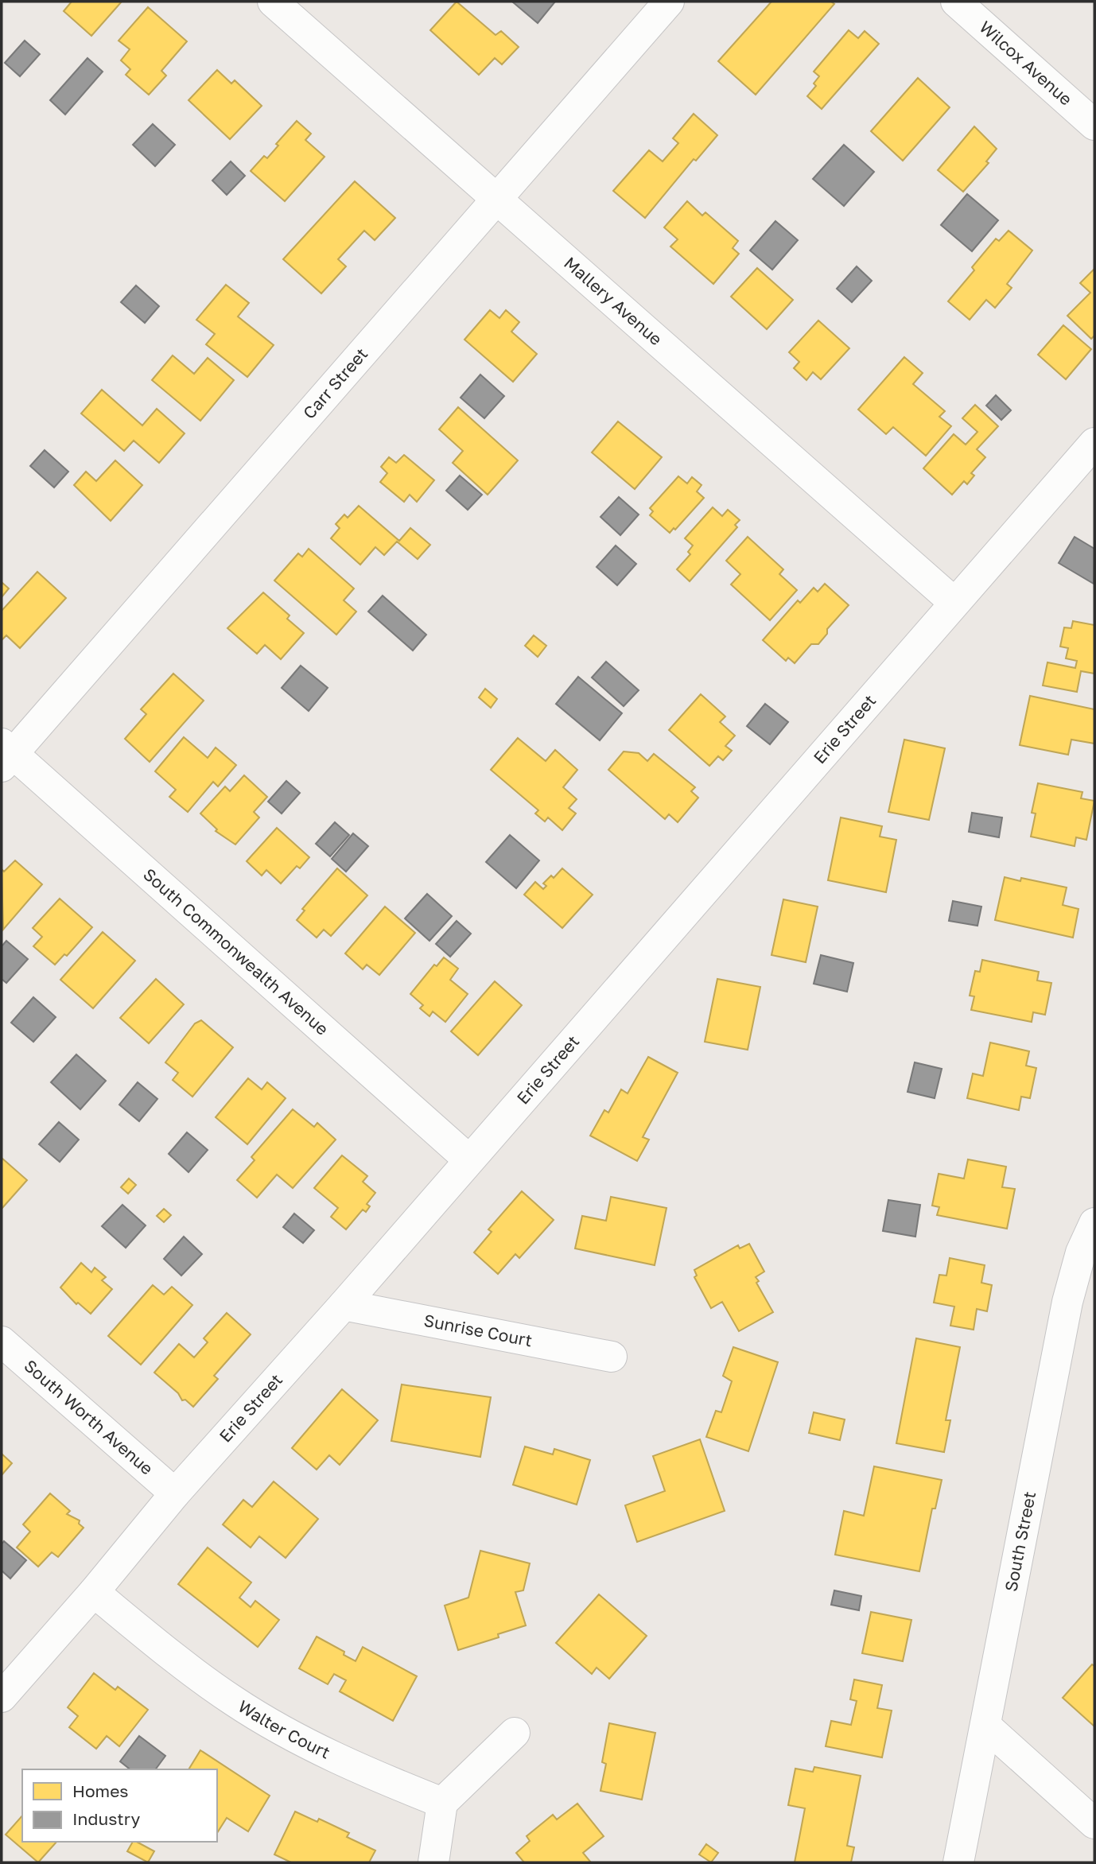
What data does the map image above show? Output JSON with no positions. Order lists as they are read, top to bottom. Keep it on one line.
{"streets":{"street":["Wilcox Avenue","Mallery Avenue","Carr Street","Erie Street","South Commonwealth Avenue","Sunrise Court","South Worth Avenue","South Street","Walter Court"]},"crossings":[["Mallery Avenue","Carr Street"],["Mallery Avenue","Erie Street"],["Carr Street","South Commonwealth Avenue"],["Erie Street","South Commonwealth Avenue"],["Erie Street","Sunrise Court"],["Erie Street","South Worth Avenue"],["Erie Street","Walter Court"]],"legend":["Homes","Industry"]}
